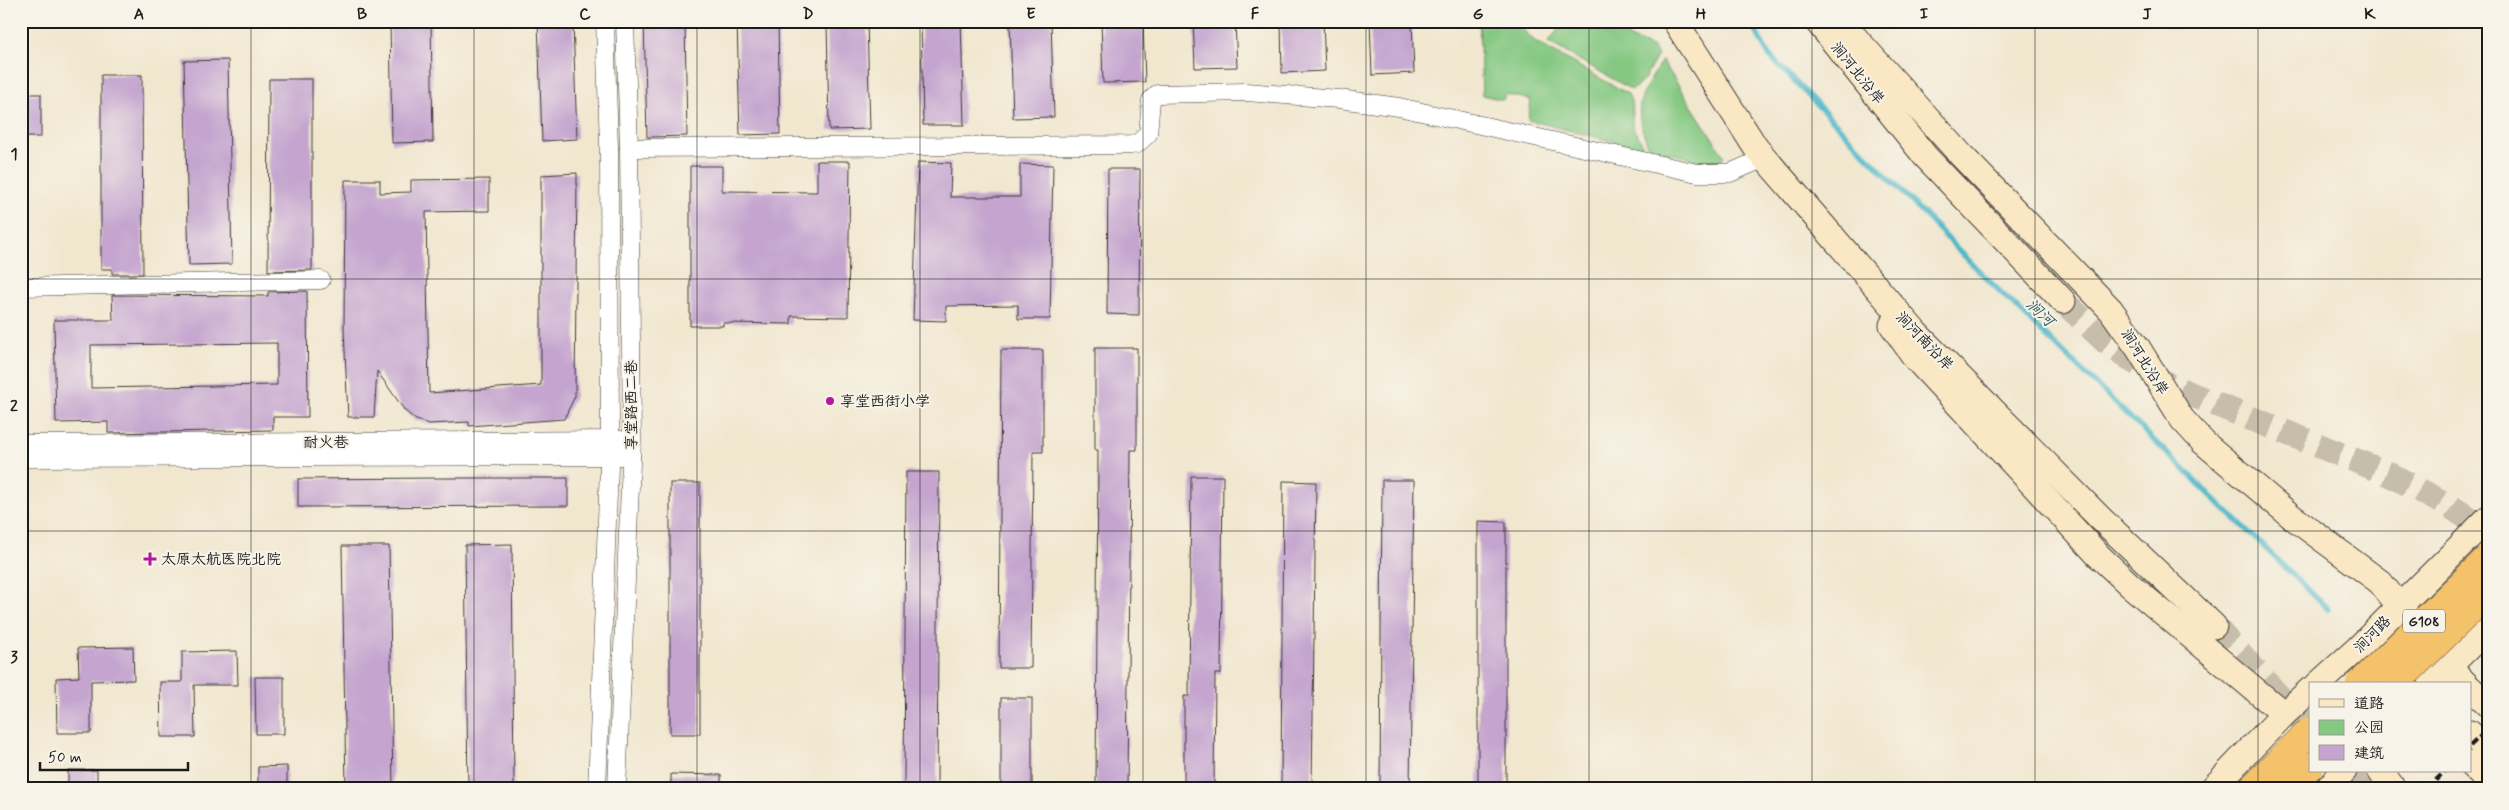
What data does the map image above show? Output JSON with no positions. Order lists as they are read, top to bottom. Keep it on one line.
{"streets":{"main road":["G108","涧河路"],"street":["涧河北沿岸","涧河南沿岸","享堂路西二巷","耐火巷"]},"crossings":[["涧河北沿岸","涧河路"],["享堂路西二巷","耐火巷"]],"water":["涧河"],"places":{"other":["享堂西街小学"],"health":["太原太航医院北院"]},"legend":["道路","公园","建筑"],"scale_bar":"50 m","grid":{"columns":["A","B","C","D","E","F","G","H","I","J","K"],"rows":["1","2","3"]}}
